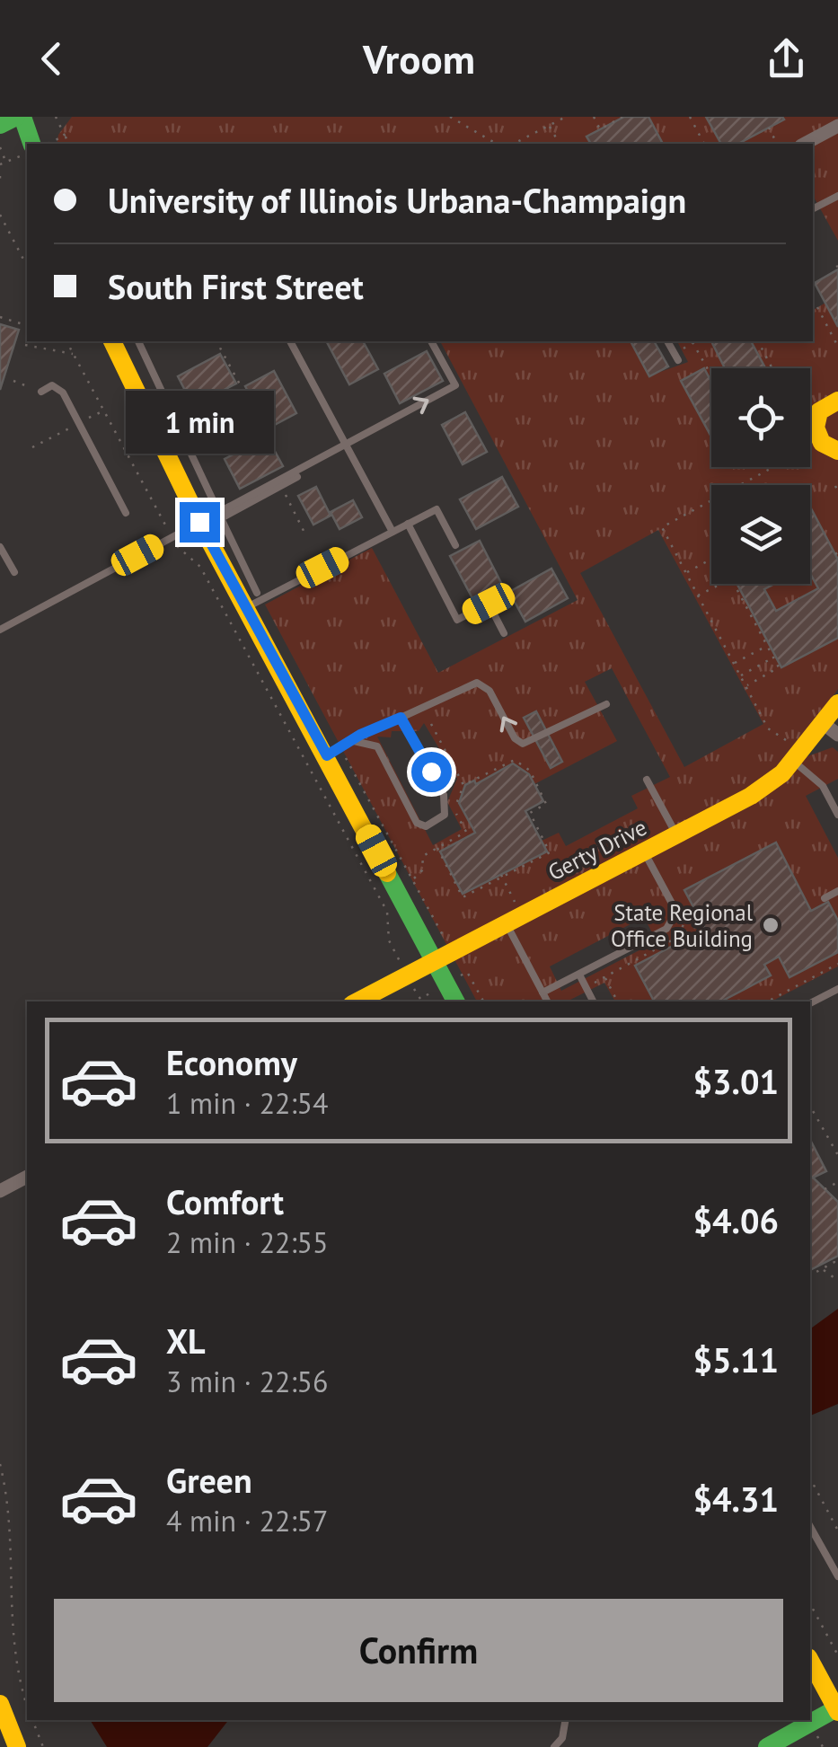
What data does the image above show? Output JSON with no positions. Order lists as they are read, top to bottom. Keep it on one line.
{"streets":{"street":["Gerty Drive"]},"places":["State Regional Office Building"],"page":{"header":"Vroom","banner":["University of Illinois Urbana-Champaign","South First Street"],"bubble":"1 min","list":[{"name":"Economy","note":"1 min · 22:54","value":"$3.01"},{"name":"Comfort","note":"2 min · 22:55","value":"$4.06"},{"name":"XL","note":"3 min · 22:56","value":"$5.11"},{"name":"Green","note":"4 min · 22:57","value":"$4.31"}],"buttons":"Confirm"}}
